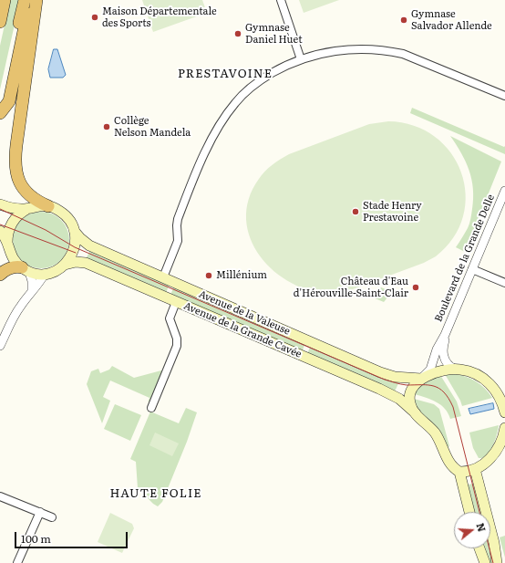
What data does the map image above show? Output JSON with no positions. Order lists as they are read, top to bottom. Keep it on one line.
{"streets":{"main road":["Avenue de la Valeuse","Avenue de la Grande Cavée"],"street":["Boulevard de la Grande Delle"]},"crossings":[["Boulevard de la Grande Delle","Avenue de la Valeuse"],["Avenue de la Valeuse","Avenue de la Grande Cavée"]],"districts":["PRESTAVOINE","HAUTE FOLIE"],"places":["Maison Départementale des Sports","Gymnase Salvador Allende","Gymnase Daniel Huet","Collège Nelson Mandela","Stade Henry Prestavoine","Millénium","Château d'Eau d'Hérouville-Saint-Clair"],"scale_bar":"100 m","north":"right"}
